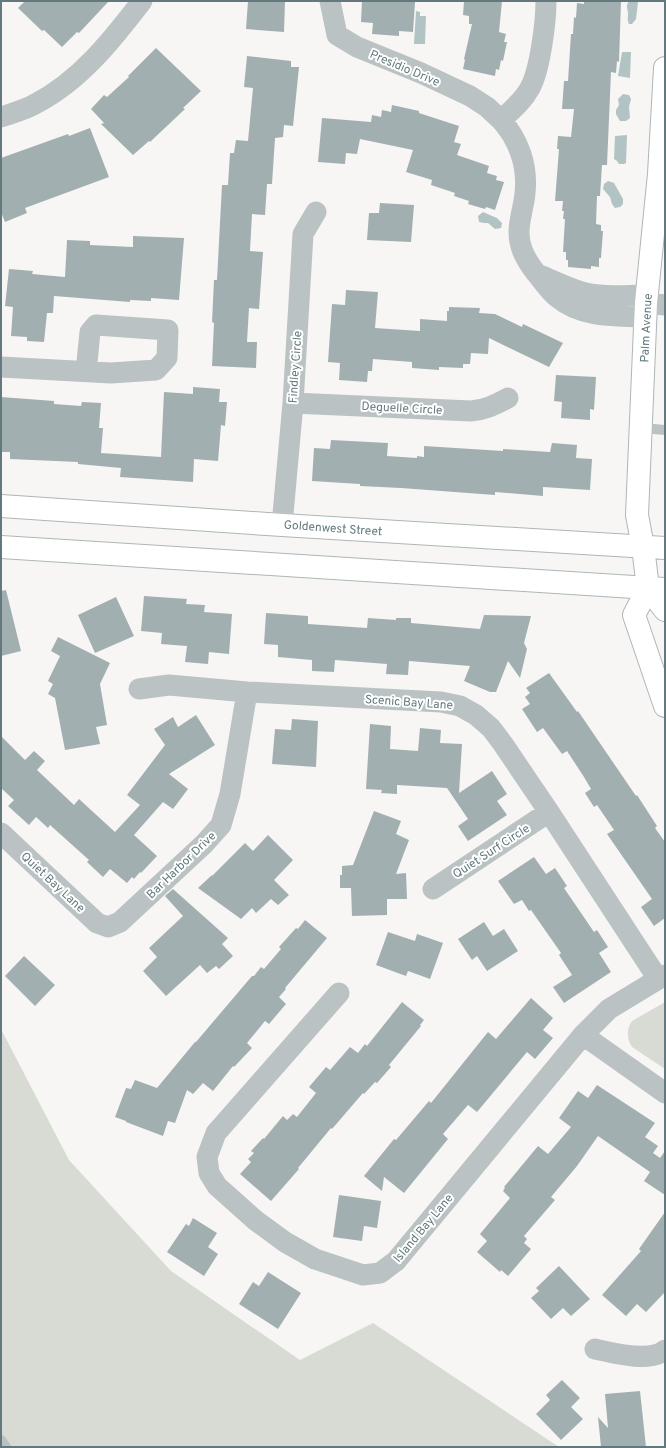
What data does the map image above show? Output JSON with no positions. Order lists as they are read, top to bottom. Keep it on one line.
{"streets":{"main road":["Palm Avenue","Goldenwest Street"],"street":["Presidio Drive","Findley Circle","Deguelle Circle","Scenic Bay Lane","Quiet Surf Circle","Bar Harbor Drive","Quiet Bay Lane","Island Bay Lane"]},"crossings":[["Presidio Drive","Palm Avenue"],["Palm Avenue","Goldenwest Street"],["Findley Circle","Deguelle Circle"],["Findley Circle","Goldenwest Street"],["Scenic Bay Lane","Quiet Surf Circle"],["Scenic Bay Lane","Bar Harbor Drive"],["Scenic Bay Lane","Island Bay Lane"],["Bar Harbor Drive","Quiet Bay Lane"]]}
